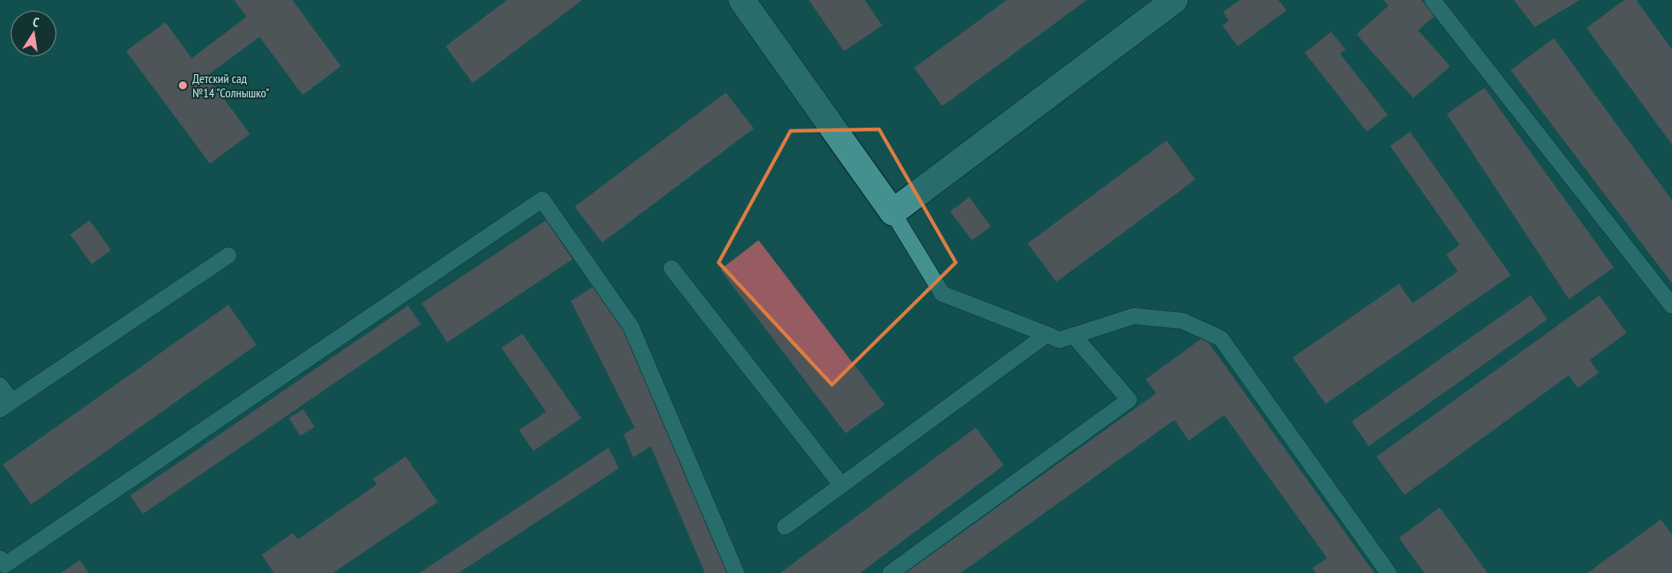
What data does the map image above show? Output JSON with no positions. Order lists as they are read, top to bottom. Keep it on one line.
{"places":["Детский сад №14 \"Солнышко\""],"north":"top"}
